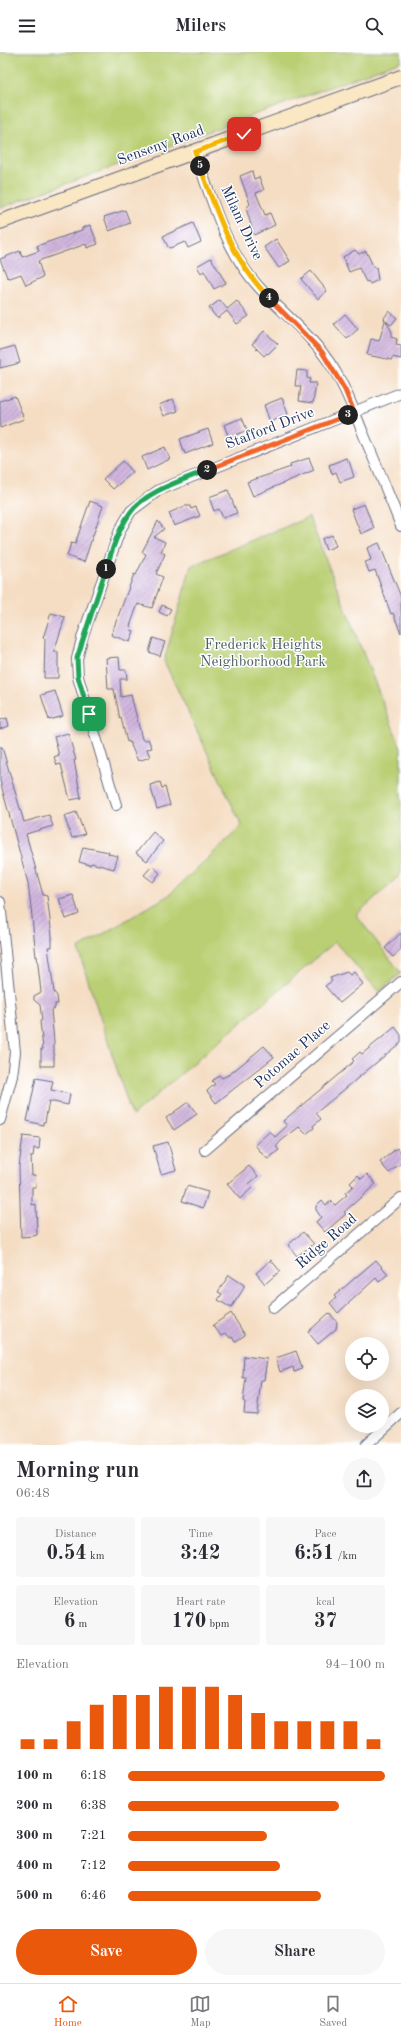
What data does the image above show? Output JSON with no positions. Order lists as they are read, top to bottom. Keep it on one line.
{"streets":{"main road":["Senseny Road"],"street":["Milam Drive","Stafford Drive","Potomac Place","Ridge Road"]},"crossings":[["Senseny Road","Milam Drive"],["Milam Drive","Stafford Drive"]],"parks":["Frederick Heights Neighborhood Park"],"page":{"header":"Milers","pins":["5","4","3","2","1"],"heading":["Morning run","06:48"],"stats":[["Distance","0.54 km"],["Time","3:42"],["Pace","6:51 /km"],["Elevation","6 m"],["Heart rate","170 bpm"],["kcal","37"]],"chart":["Elevation","94–100 m"],"list":[{"name":"100 m","note":"6:18"},{"name":"200 m","note":"6:38"},{"name":"300 m","note":"7:21"},{"name":"400 m","note":"7:12"},{"name":"500 m","note":"6:46"}],"buttons":["Save","Share"],"tabs":["Home","Map","Saved"]}}
